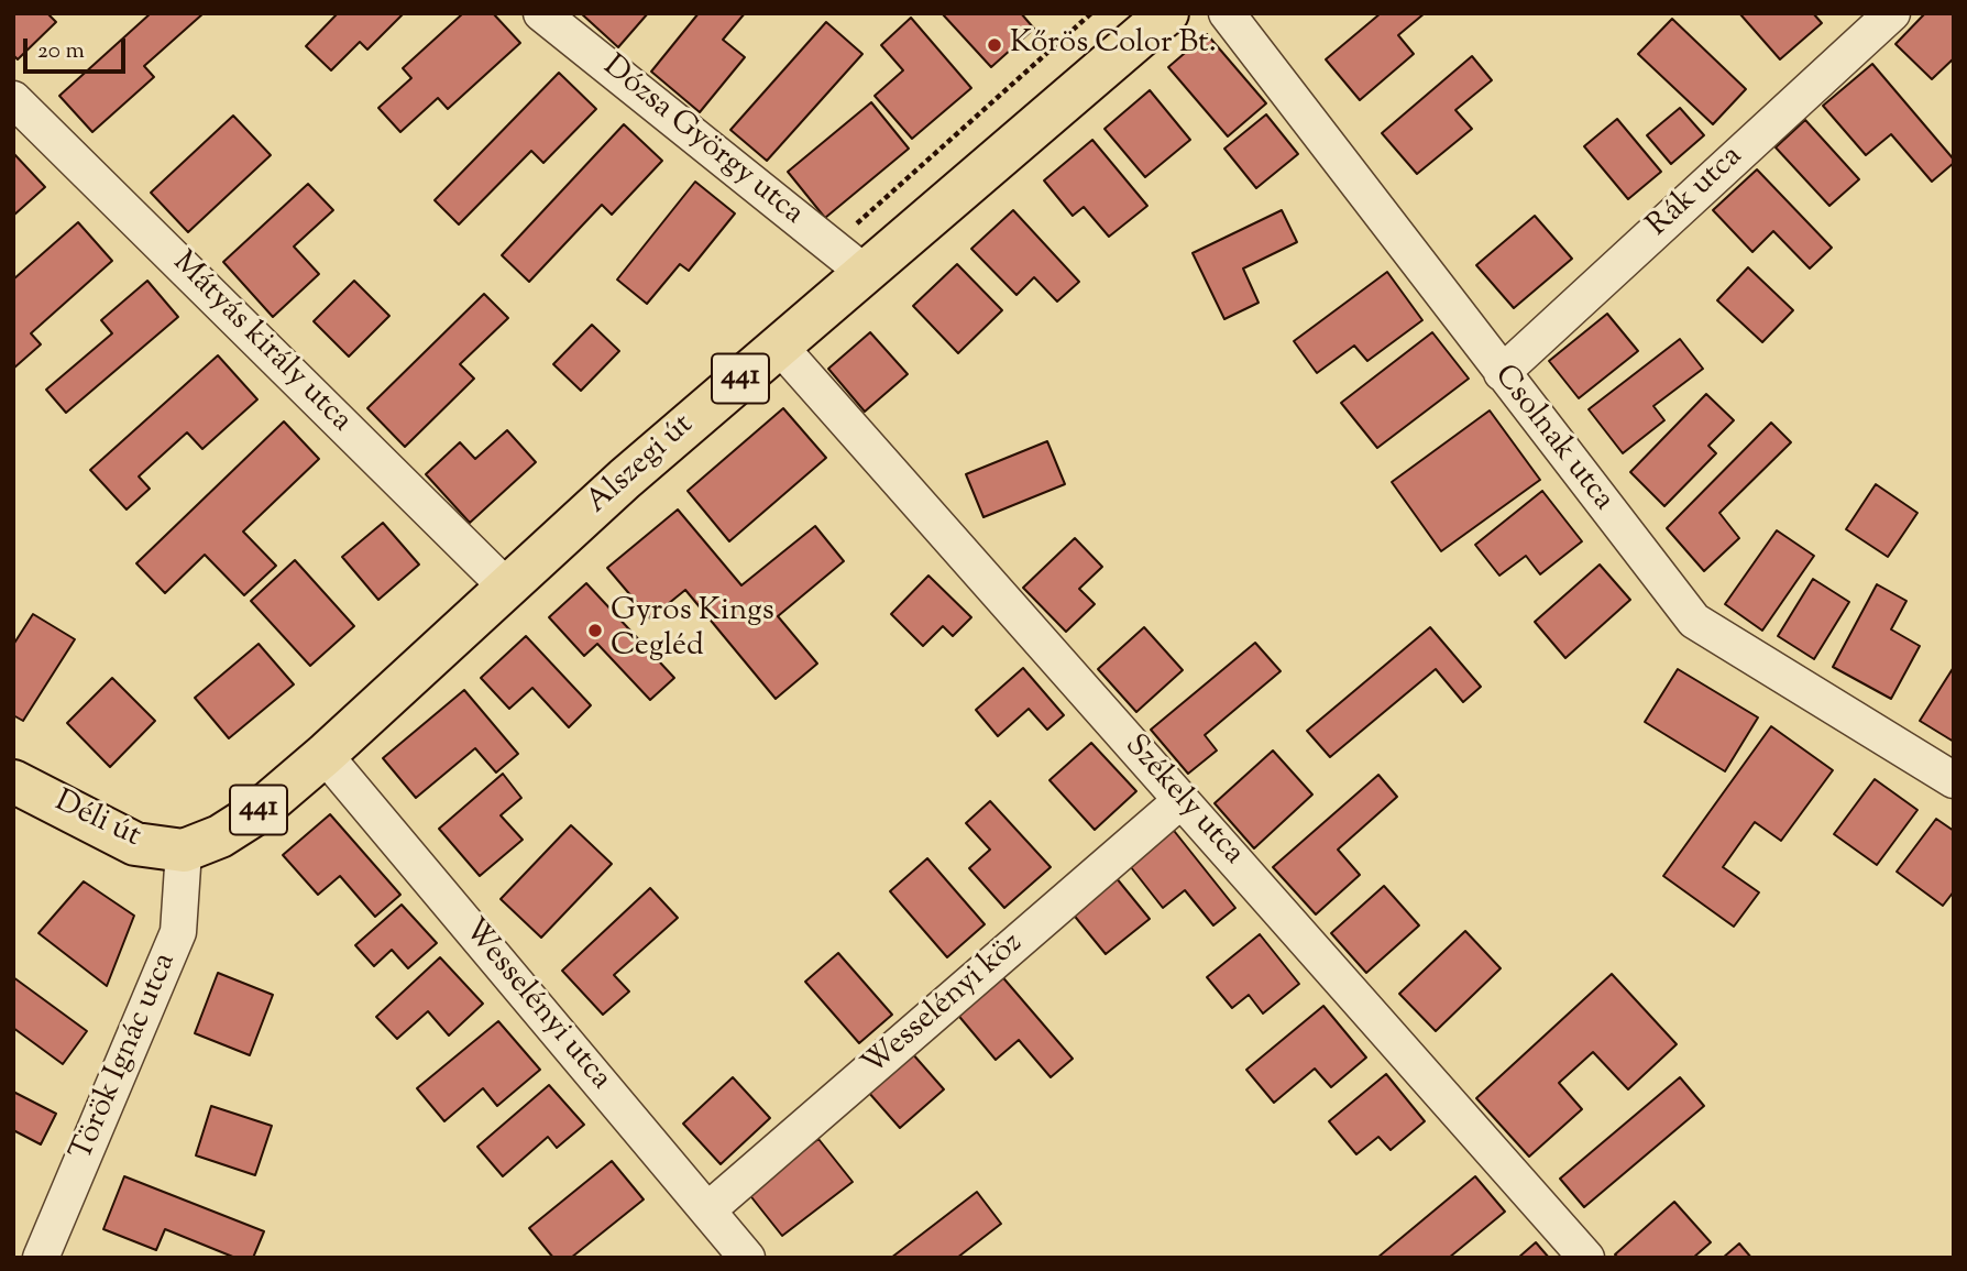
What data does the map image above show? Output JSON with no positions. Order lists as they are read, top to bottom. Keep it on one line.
{"streets":{"main road":["441","Alszegi út","Déli út"],"street":["Dózsa György utca","Rák utca","Mátyás király utca","Csolnak utca","Székely utca","Wesselényi utca","Wesselényi köz","Török Ignác utca"]},"crossings":[["Dózsa György utca","Alszegi út"],["Rák utca","Csolnak utca"],["Mátyás király utca","Alszegi út"],["Alszegi út","Székely utca"],["Alszegi út","Déli út"],["Alszegi út","Wesselényi utca"],["Alszegi út","Török Ignác utca"],["Székely utca","Wesselényi köz"],["Déli út","Török Ignác utca"],["Wesselényi utca","Wesselényi köz"]],"places":["Kőrös Color Bt.","Gyros Kings Cegléd"],"scale_bar":"20 m"}
